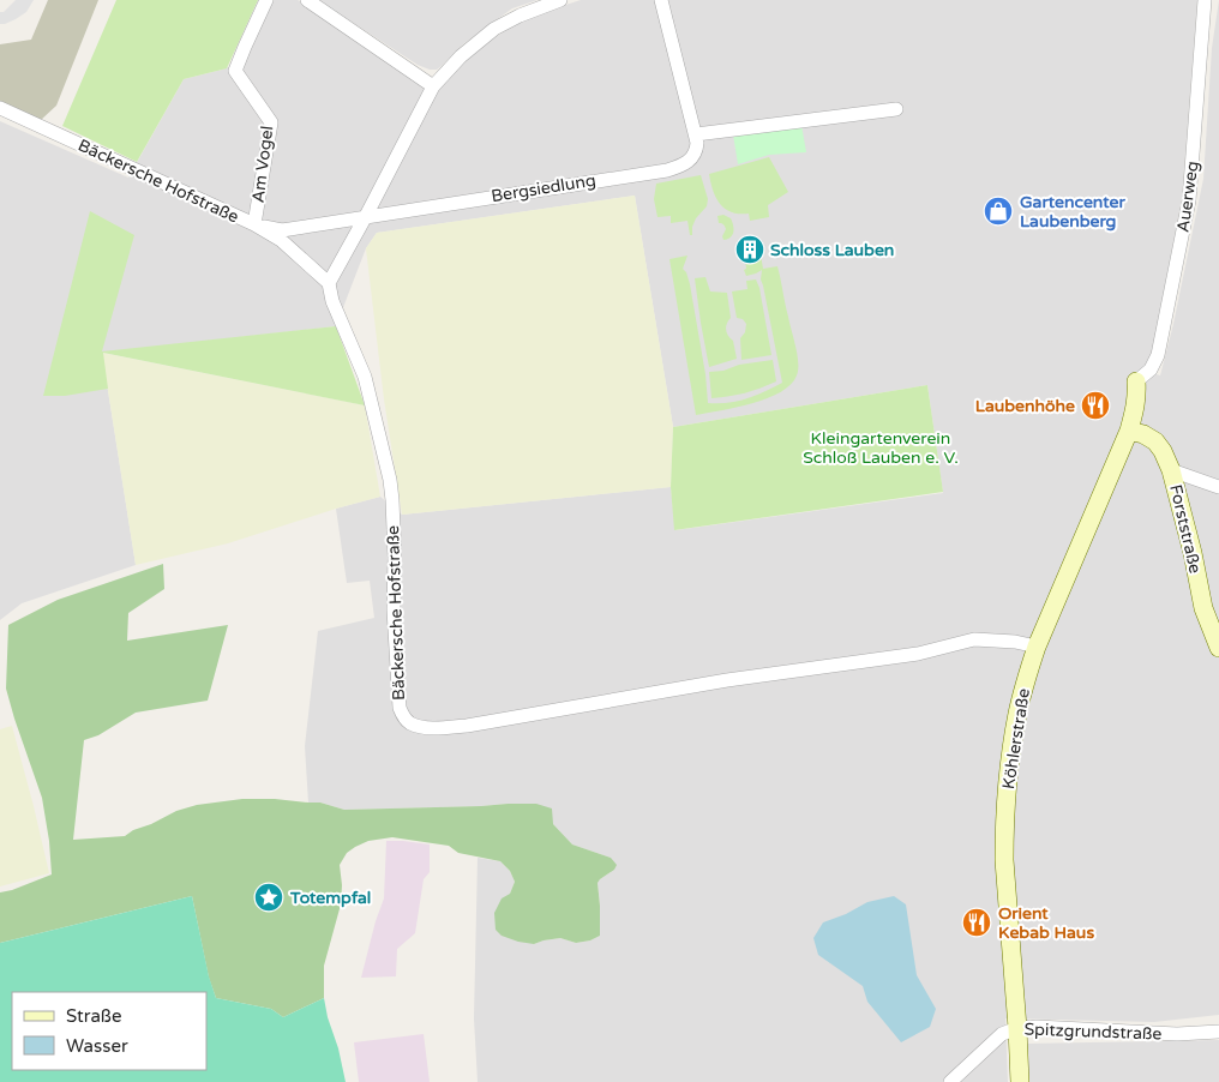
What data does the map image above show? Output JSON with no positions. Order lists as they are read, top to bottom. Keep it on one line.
{"streets":{"street":["Am Vogel","Bäckersche Hofstraße","Bergsiedlung","Auerweg","Forststraße","Köhlerstraße","Spitzgrundstraße"]},"crossings":[["Am Vogel","Bäckersche Hofstraße"],["Am Vogel","Bergsiedlung"],["Bäckersche Hofstraße","Köhlerstraße"],["Auerweg","Köhlerstraße"],["Forststraße","Köhlerstraße"],["Köhlerstraße","Spitzgrundstraße"]],"parks":["Kleingartenverein Schloß Lauben e. V."],"places":{"shop":["Gartencenter Laubenberg"],"building":["Schloss Lauben"],"restaurant":["Laubenhöhe","Orient Kebab Haus"],"place":["Totempfal"]},"legend":["Straße","Wasser"]}
